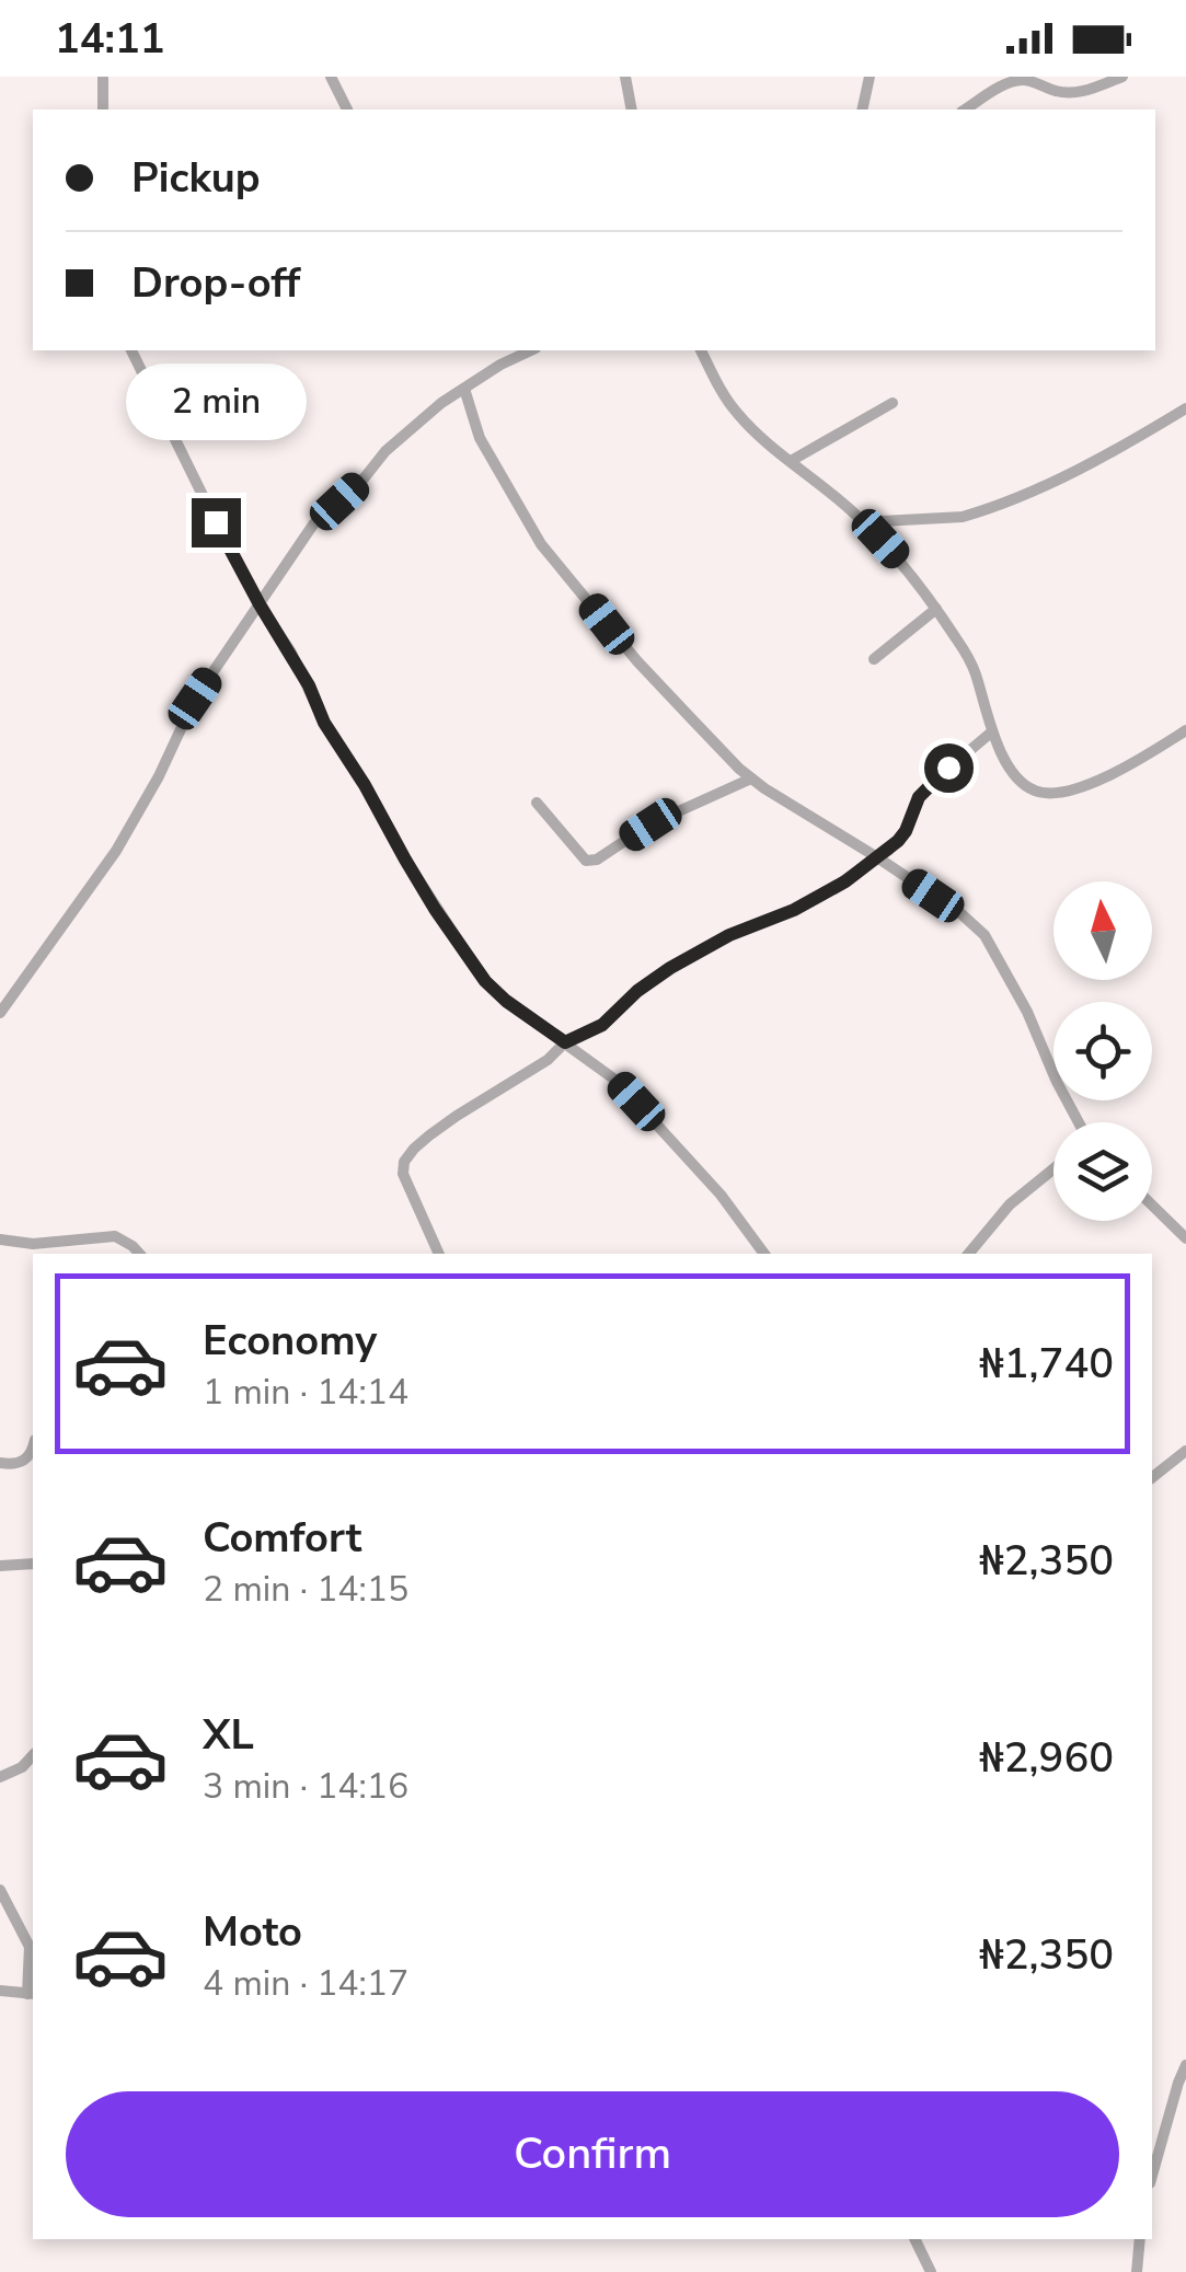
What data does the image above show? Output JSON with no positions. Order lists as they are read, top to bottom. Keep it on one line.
{"north":"top","page":{"status":"14:11","banner":["Pickup","Drop-off"],"bubble":"2 min","list":[{"name":"Economy","note":"1 min · 14:14","value":"₦1,740"},{"name":"Comfort","note":"2 min · 14:15","value":"₦2,350"},{"name":"XL","note":"3 min · 14:16","value":"₦2,960"},{"name":"Moto","note":"4 min · 14:17","value":"₦2,350"}],"buttons":"Confirm"}}
